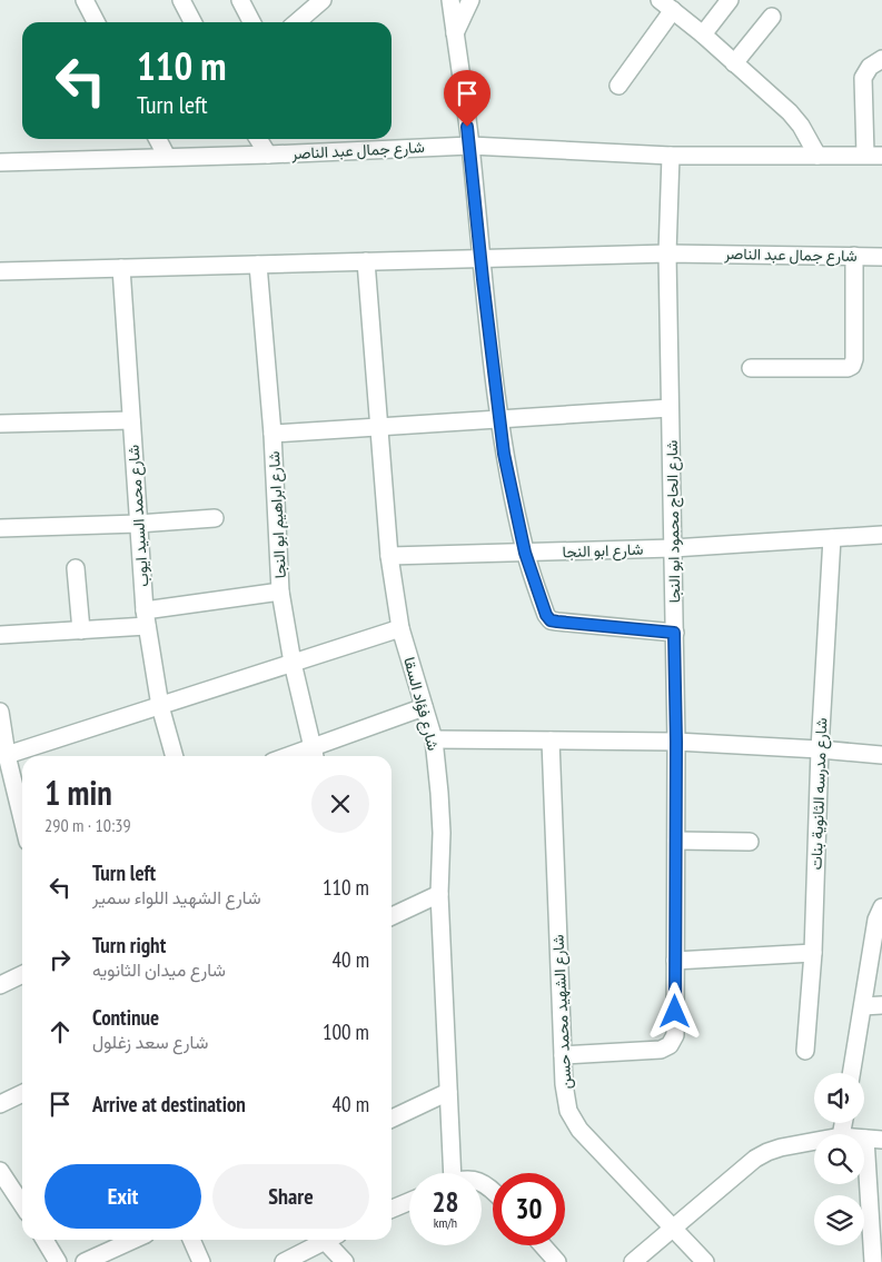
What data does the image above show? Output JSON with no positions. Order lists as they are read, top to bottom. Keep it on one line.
{"streets":{"street":["شارع جمال عبد الناصر","شارع ابراهيم ابو النجا","شارع محمد السيد ايوب","شارع الحاج محمود ابو النجا","شارع ابو النجا","شارع فؤاد السقا","شارع مدرسه الثانوية بنات","شارع الشهيد محمد حسن"]},"crossings":[["شارع جمال عبد الناصر","شارع ابراهيم ابو النجا"],["شارع جمال عبد الناصر","شارع محمد السيد ايوب"],["شارع جمال عبد الناصر","شارع الحاج محمود ابو النجا"],["شارع جمال عبد الناصر","شارع فؤاد السقا"],["شارع الحاج محمود ابو النجا","شارع ابو النجا"],["شارع الحاج محمود ابو النجا","شارع الشهيد محمد حسن"],["شارع ابو النجا","شارع فؤاد السقا"],["شارع ابو النجا","شارع مدرسه الثانوية بنات"]],"page":{"turn":["110 m","Turn left"],"heading":["1 min","290 m · 10:39"],"list":[{"name":"Turn left","note":"شارع الشهيد اللواء سمير","value":"110 m"},{"name":"Turn right","note":"شارع ميدان الثانويه","value":"40 m"},{"name":"Continue","note":"شارع سعد زغلول","value":"100 m"},{"name":"Arrive at destination","value":"40 m"}],"buttons":["Exit","Share"],"speed":"28 km/h","limit":"30"}}
